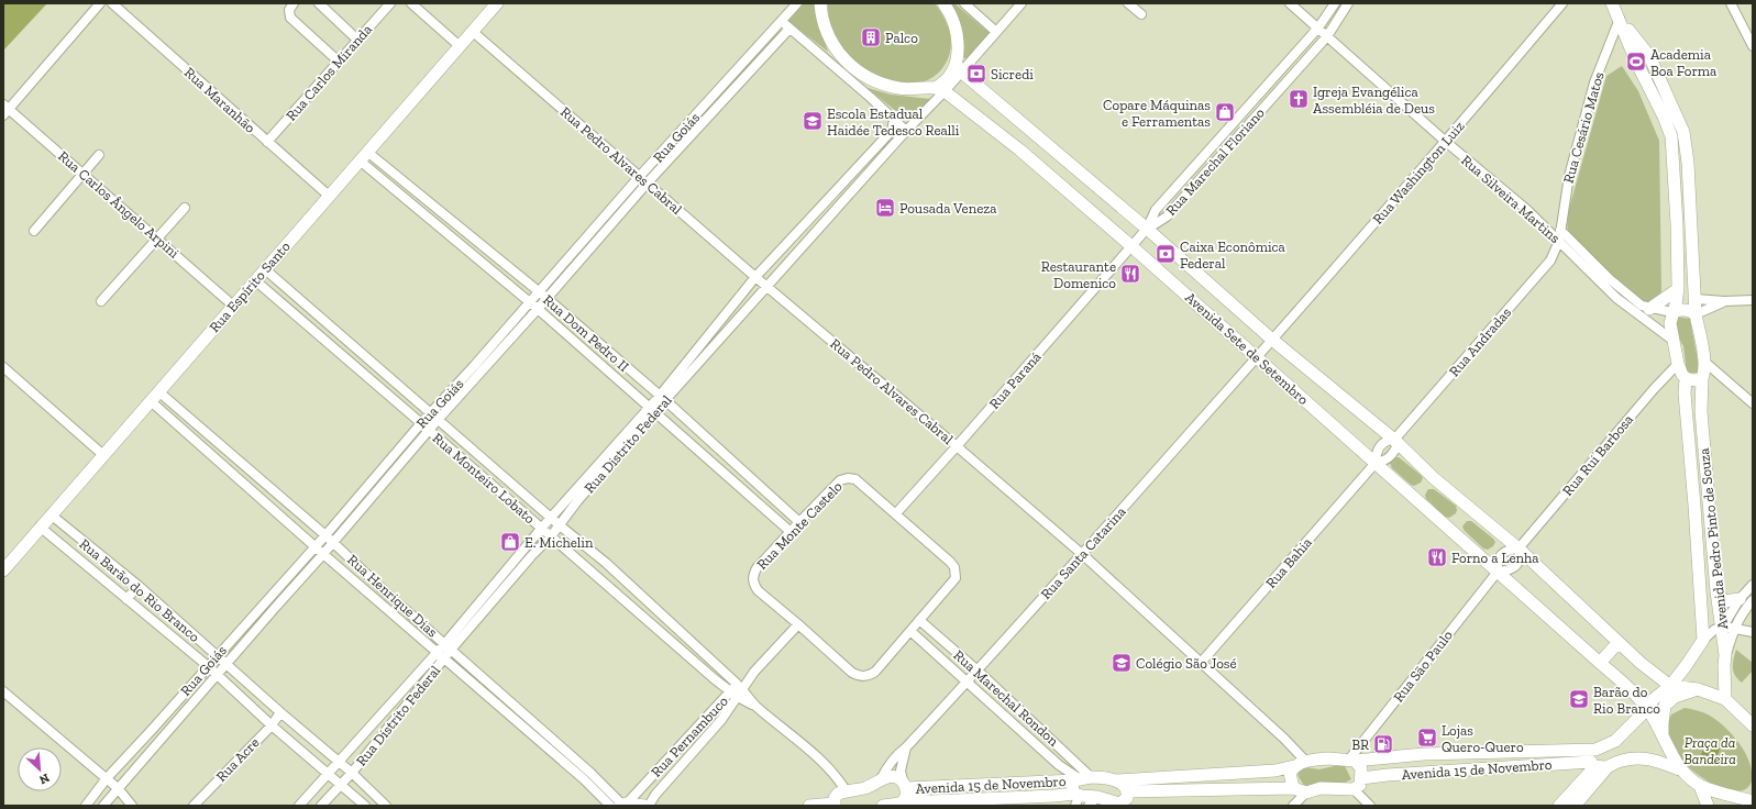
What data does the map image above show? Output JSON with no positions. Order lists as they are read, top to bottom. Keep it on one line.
{"streets":{"main road":["Rua Espírito Santo","Avenida Sete de Setembro","Avenida Pedro Pinto de Souza","Avenida 15 de Novembro"],"street":["Rua Carlos Miranda","Rua Maranhão","Rua Cesário Matos","Rua Goiás","Rua Pedro Alvares Cabral","Rua Marechal Floriano","Rua Washington Luiz","Rua Silveira Martins","Rua Carlos Ângelo Arpini","Rua Dom Pedro II","Rua Andradas","Rua Paraná","Rua Distrito Federal","Rua Rui Barbosa","Rua Monteiro Lobato","Rua Monte Castelo","Rua Santa Catarina","Rua Bahia","Rua Barão do Rio Branco","Rua Henrique Dias","Rua São Paulo","Rua Marechal Rondon","Rua Pernambuco","Rua Acre"]},"crossings":[["Rua Carlos Miranda","Rua Maranhão"],["Rua Maranhão","Rua Espírito Santo"],["Rua Cesário Matos","Rua Silveira Martins"],["Rua Cesário Matos","Rua Andradas"],["Rua Cesário Matos","Avenida Pedro Pinto de Souza"],["Rua Goiás","Rua Pedro Alvares Cabral"],["Rua Goiás","Rua Dom Pedro II"],["Rua Goiás","Rua Monteiro Lobato"],["Rua Goiás","Rua Barão do Rio Branco"],["Rua Goiás","Rua Henrique Dias"],["Rua Pedro Alvares Cabral","Rua Espírito Santo"],["Rua Pedro Alvares Cabral","Rua Paraná"],["Rua Pedro Alvares Cabral","Rua Distrito Federal"],["Rua Pedro Alvares Cabral","Rua Santa Catarina"],["Rua Pedro Alvares Cabral","Rua Bahia"],["Rua Pedro Alvares Cabral","Avenida 15 de Novembro"],["Rua Marechal Floriano","Rua Silveira Martins"],["Rua Marechal Floriano","Avenida Sete de Setembro"],["Rua Marechal Floriano","Rua Paraná"],["Rua Washington Luiz","Rua Silveira Martins"],["Rua Washington Luiz","Avenida Sete de Setembro"],["Rua Washington Luiz","Rua Santa Catarina"],["Rua Silveira Martins","Rua Andradas"],["Rua Silveira Martins","Avenida Pedro Pinto de Souza"],["Rua Carlos Ângelo Arpini","Rua Espírito Santo"],["Rua Espírito Santo","Rua Dom Pedro II"],["Rua Espírito Santo","Rua Monteiro Lobato"],["Rua Espírito Santo","Rua Barão do Rio Branco"],["Rua Espírito Santo","Rua Henrique Dias"],["Rua Dom Pedro II","Rua Distrito Federal"],["Rua Dom Pedro II","Rua Monte Castelo"],["Rua Andradas","Avenida Sete de Setembro"],["Avenida Sete de Setembro","Rua Paraná"],["Avenida Sete de Setembro","Rua Distrito Federal"],["Avenida Sete de Setembro","Rua Rui Barbosa"],["Avenida Sete de Setembro","Avenida Pedro Pinto de Souza"],["Avenida Sete de Setembro","Rua Santa Catarina"],["Avenida Sete de Setembro","Rua Bahia"],["Avenida Sete de Setembro","Rua São Paulo"],["Avenida Sete de Setembro","Avenida 15 de Novembro"],["Rua Paraná","Rua Monte Castelo"],["Rua Distrito Federal","Rua Monteiro Lobato"],["Rua Distrito Federal","Rua Barão do Rio Branco"],["Rua Distrito Federal","Rua Henrique Dias"],["Rua Rui Barbosa","Avenida Pedro Pinto de Souza"],["Rua Monteiro Lobato","Rua Pernambuco"],["Rua Monteiro Lobato","Avenida 15 de Novembro"],["Rua Monte Castelo","Rua Marechal Rondon"],["Rua Monte Castelo","Rua Pernambuco"],["Avenida Pedro Pinto de Souza","Avenida 15 de Novembro"],["Rua Santa Catarina","Rua Marechal Rondon"],["Rua Santa Catarina","Avenida 15 de Novembro"],["Rua Barão do Rio Branco","Rua Acre"],["Rua Henrique Dias","Rua Pernambuco"],["Rua São Paulo","Avenida 15 de Novembro"],["Rua Marechal Rondon","Avenida 15 de Novembro"]],"parks":["Praça da Bandeira"],"places":{"building":["Palco"],"sports":["Academia Boa Forma"],"bank":["Sicredi","Caixa Econômica Federal"],"church":["Igreja Evangélica Assembléia de Deus"],"shop":["Copare Máquinas e Ferramentas","E. Michelin"],"school or university":["Escola Estadual Haidée Tedesco Realli","Colégio São José","Barão do Rio Branco"],"hotel":["Pousada Veneza"],"restaurant":["Restaurante Domenico","Forno a Lenha"],"supermarket":["Lojas Quero-Quero"],"fuel station":["BR"]},"north":"bottom right"}
